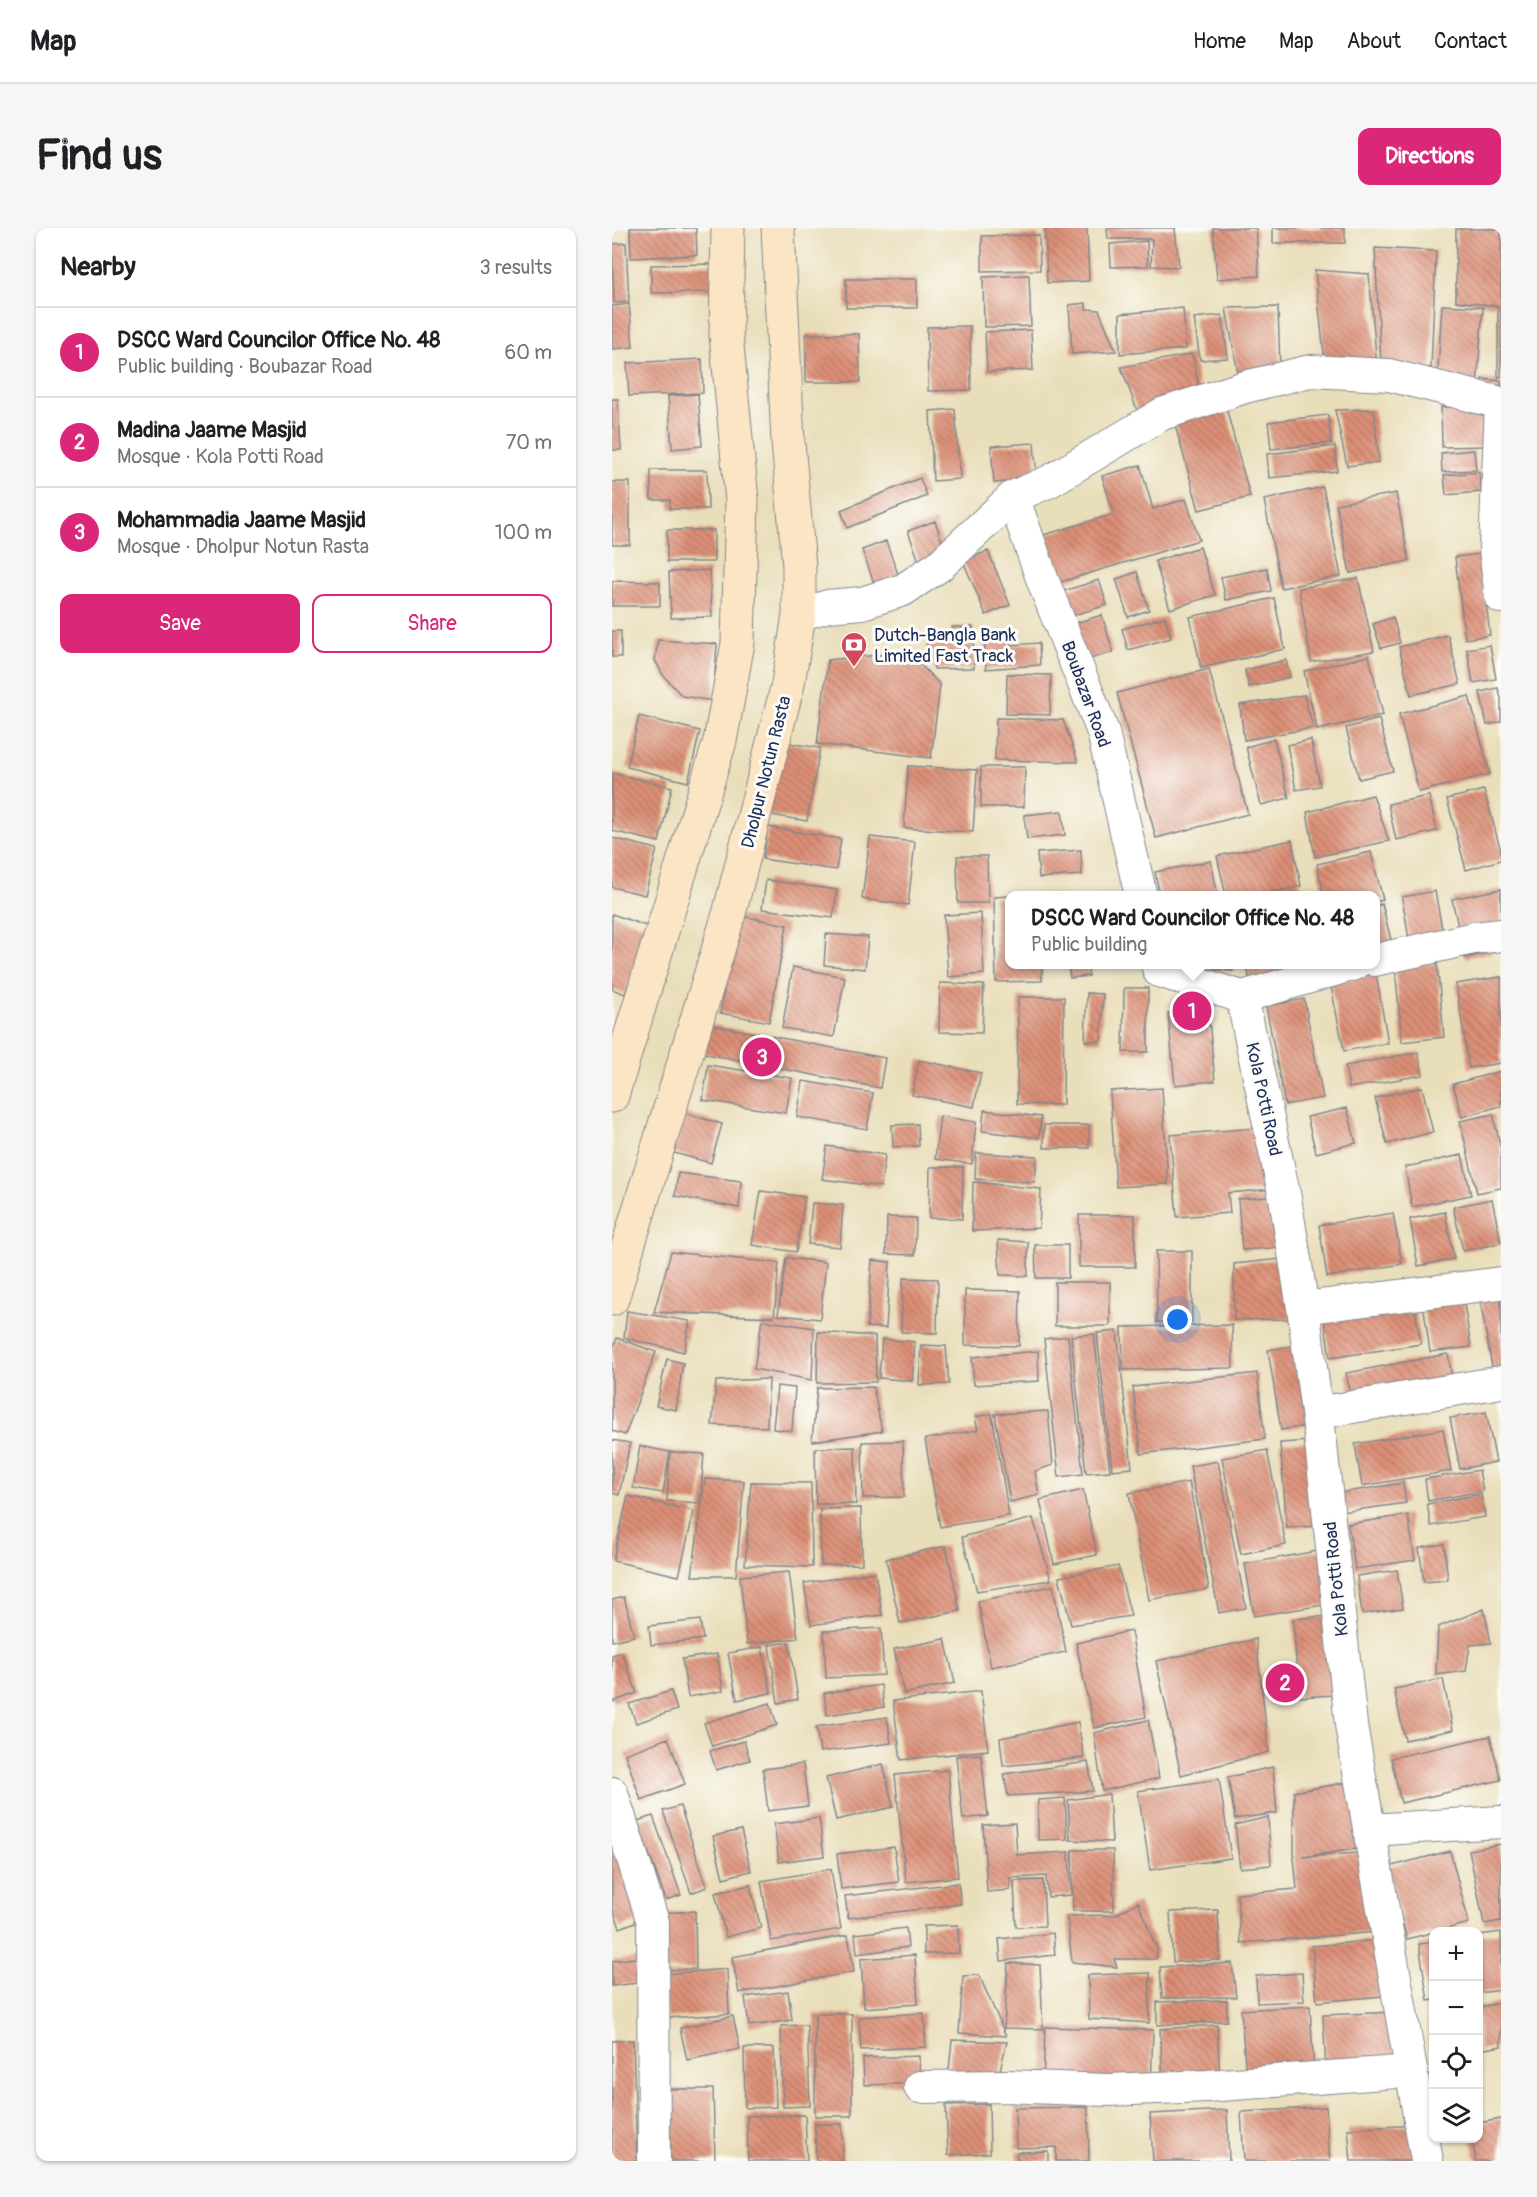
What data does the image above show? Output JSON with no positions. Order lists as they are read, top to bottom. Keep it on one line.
{"streets":{"main road":["Dholpur Notun Rasta"],"street":["Boubazar Road","Kola Potti Road"]},"places":{"bank":["Dutch-Bangla Bank Limited Fast Track"]},"page":{"header":"Map","nav":["Home","Map","About","Contact"],"buttons":["Directions",["Save","Share"]],"title":"Find us","heading":["Nearby","3 results"],"list":[{"mark":"1","name":"DSCC Ward Councilor Office No. 48","note":"Public building · Boubazar Road","value":"60 m"},{"mark":"2","name":"Madina Jaame Masjid","note":"Mosque · Kola Potti Road","value":"70 m"},{"mark":"3","name":"Mohammadia Jaame Masjid","note":"Mosque · Dholpur Notun Rasta","value":"100 m"}],"popup":["DSCC Ward Councilor Office No. 48","Public building"],"pins":["1","3","2"],"map_buttons":["+","−"]}}
